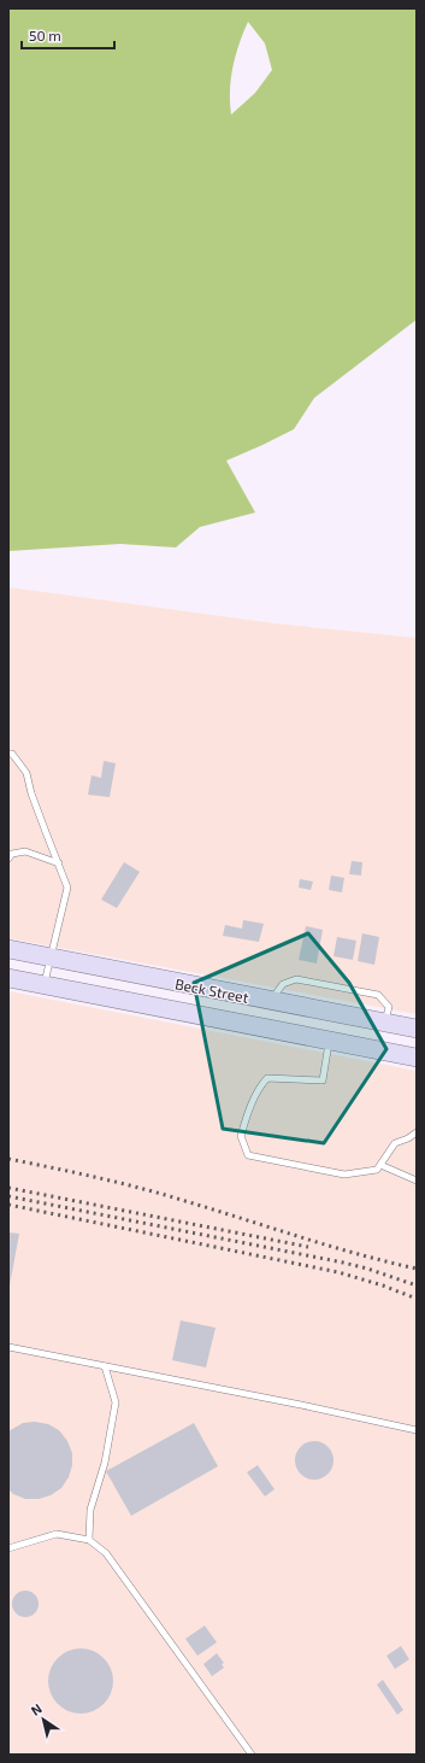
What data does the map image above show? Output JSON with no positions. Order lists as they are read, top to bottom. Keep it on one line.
{"streets":{"main road":["Beck Street"]},"scale_bar":"50 m","north":"top left"}
